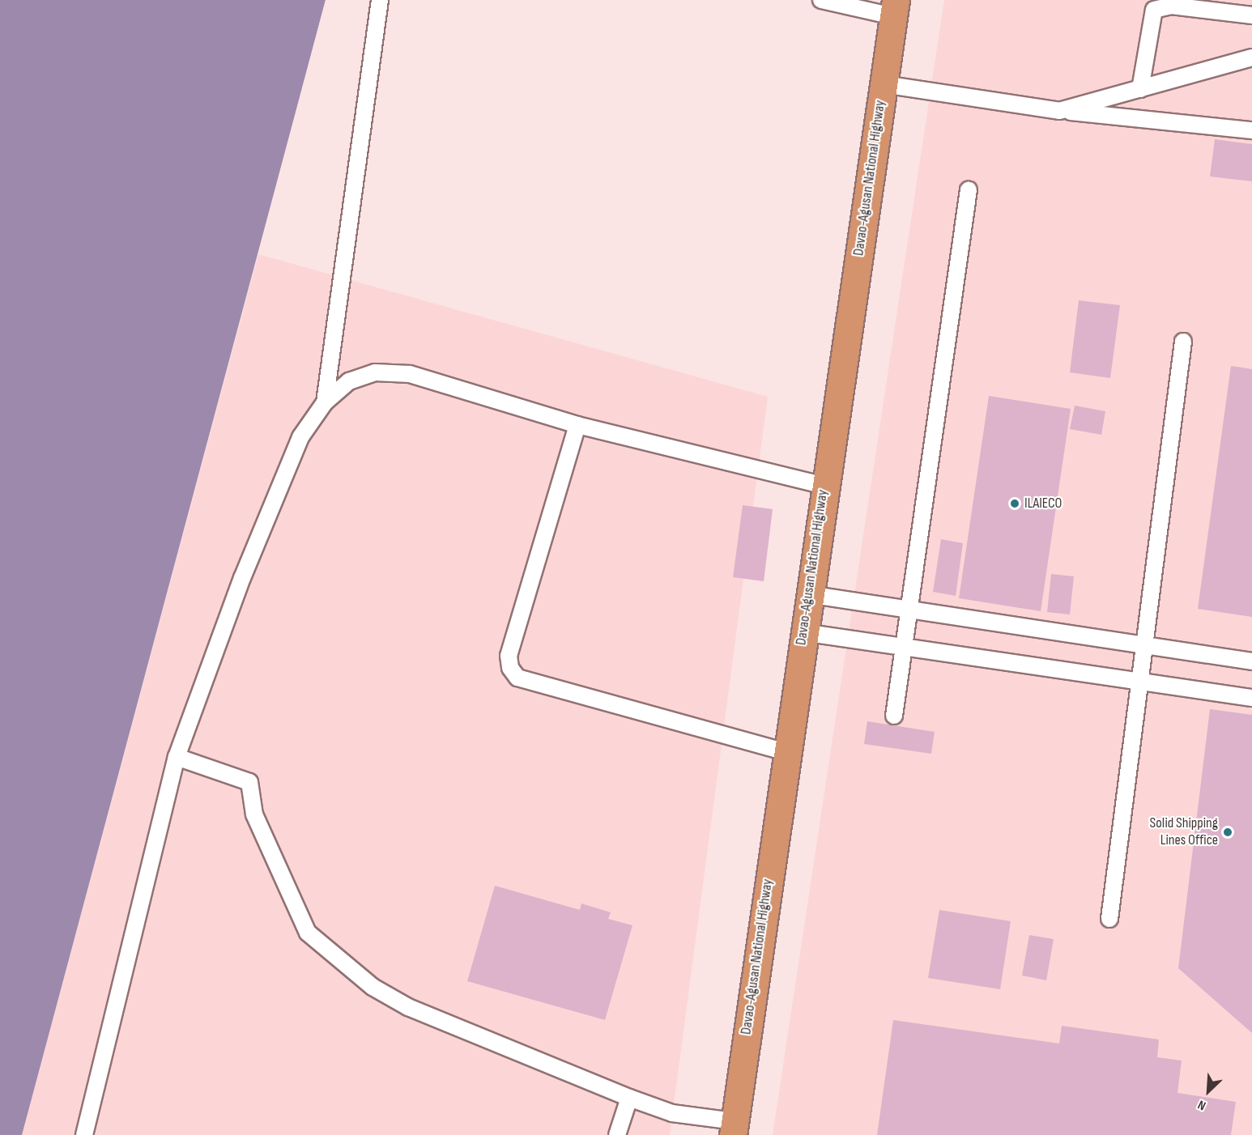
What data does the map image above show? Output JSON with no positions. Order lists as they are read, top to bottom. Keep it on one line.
{"streets":{"highway":["Davao-Agusan National Highway"]},"places":["ILAIECO","Solid Shipping Lines Office"],"north":"bottom left"}
